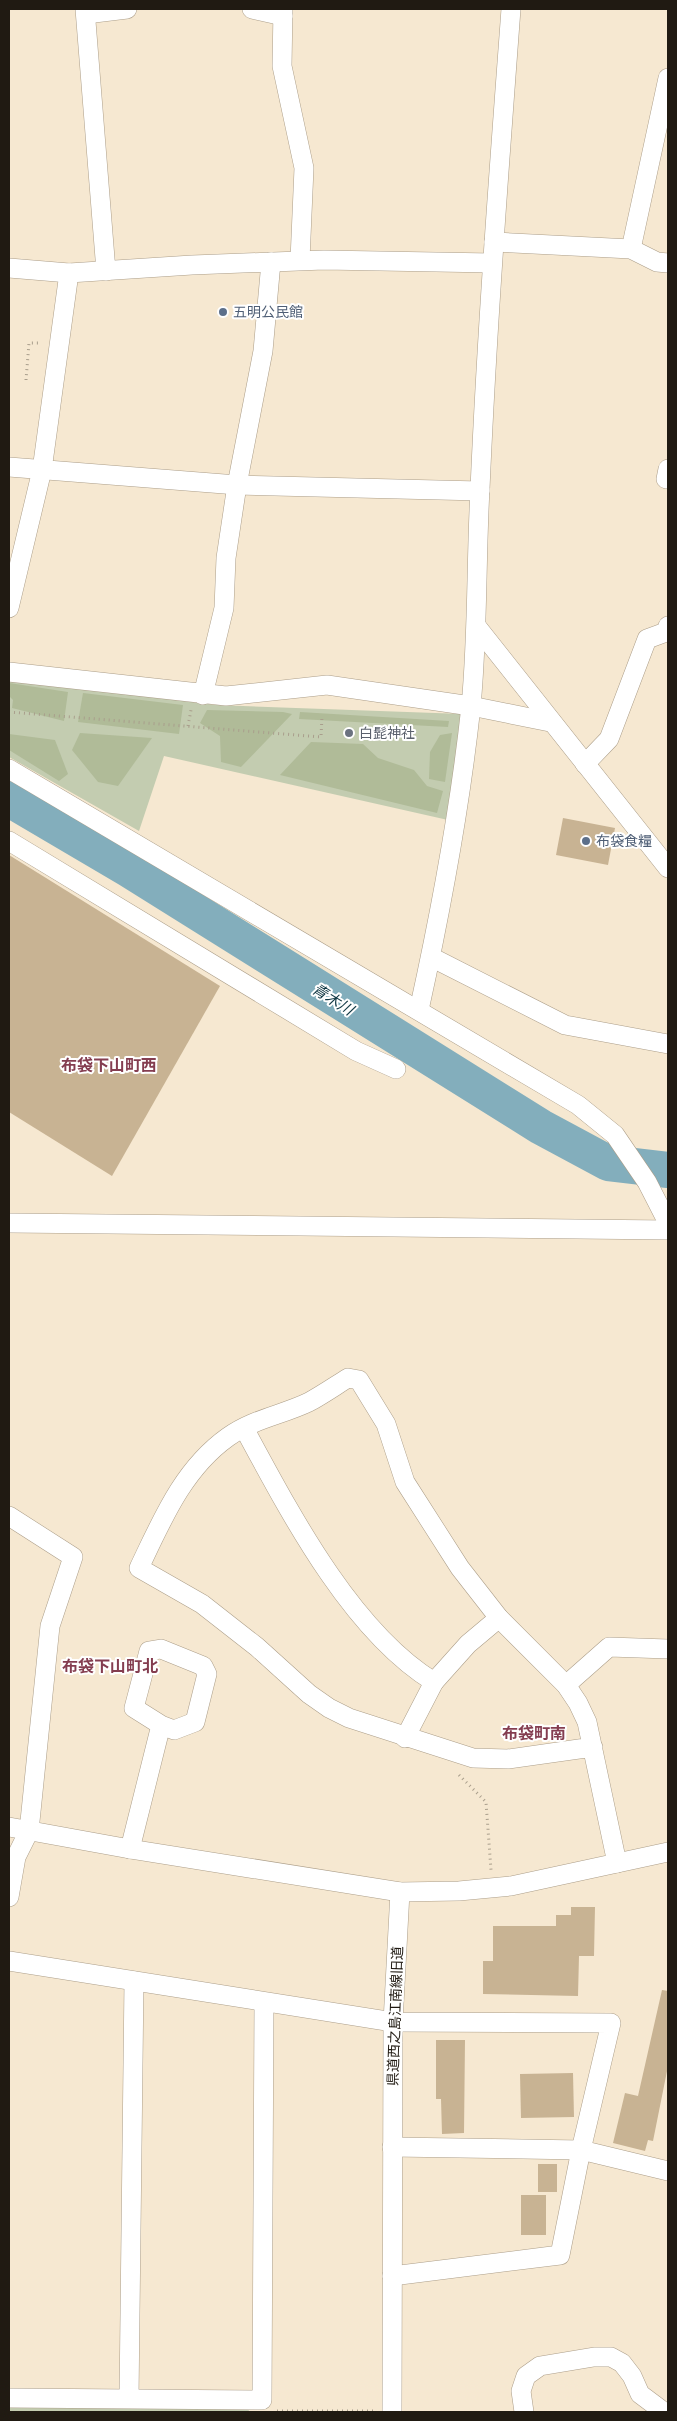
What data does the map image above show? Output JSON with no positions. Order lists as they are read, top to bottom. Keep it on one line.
{"streets":{"street":["県道西之島江南線旧道"]},"districts":["布袋下山町西","布袋下山町北","布袋町南"],"water":["青木川"],"places":["五明公民館","白髭神社","布袋食糧"]}
